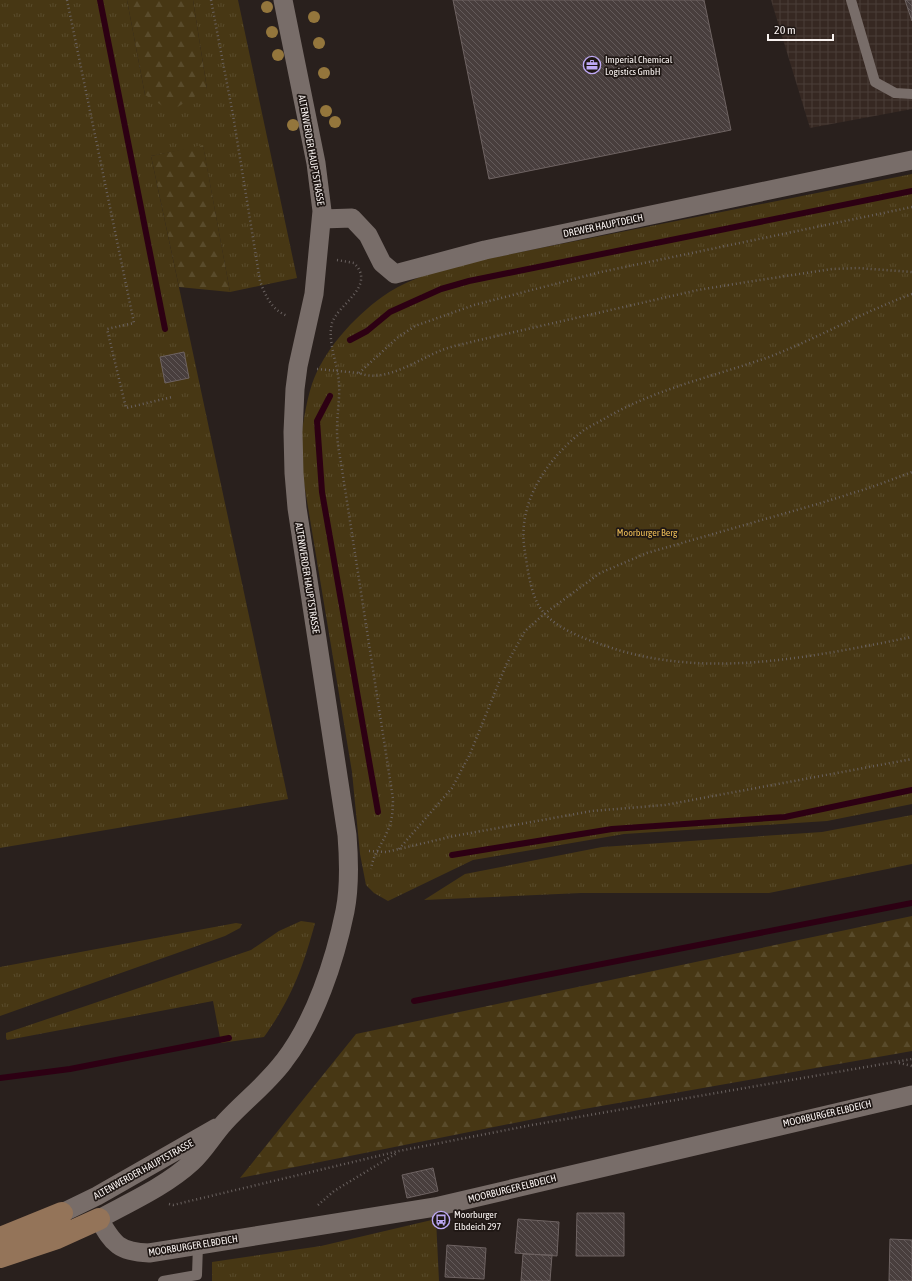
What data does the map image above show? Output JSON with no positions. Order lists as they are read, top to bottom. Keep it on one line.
{"streets":{"street":["ALTENWERDER HAUPTSTRASSE","DREWER HAUPTDEICH","MOORBURGER ELBDEICH"]},"crossings":[["ALTENWERDER HAUPTSTRASSE","DREWER HAUPTDEICH"],["ALTENWERDER HAUPTSTRASSE","MOORBURGER ELBDEICH"]],"parks":["Moorburger Berg"],"places":{"office":["Imperial Chemical Logistics GmbH"],"bus stop":["Moorburger Elbdeich 297"]},"scale_bar":"20 m"}
